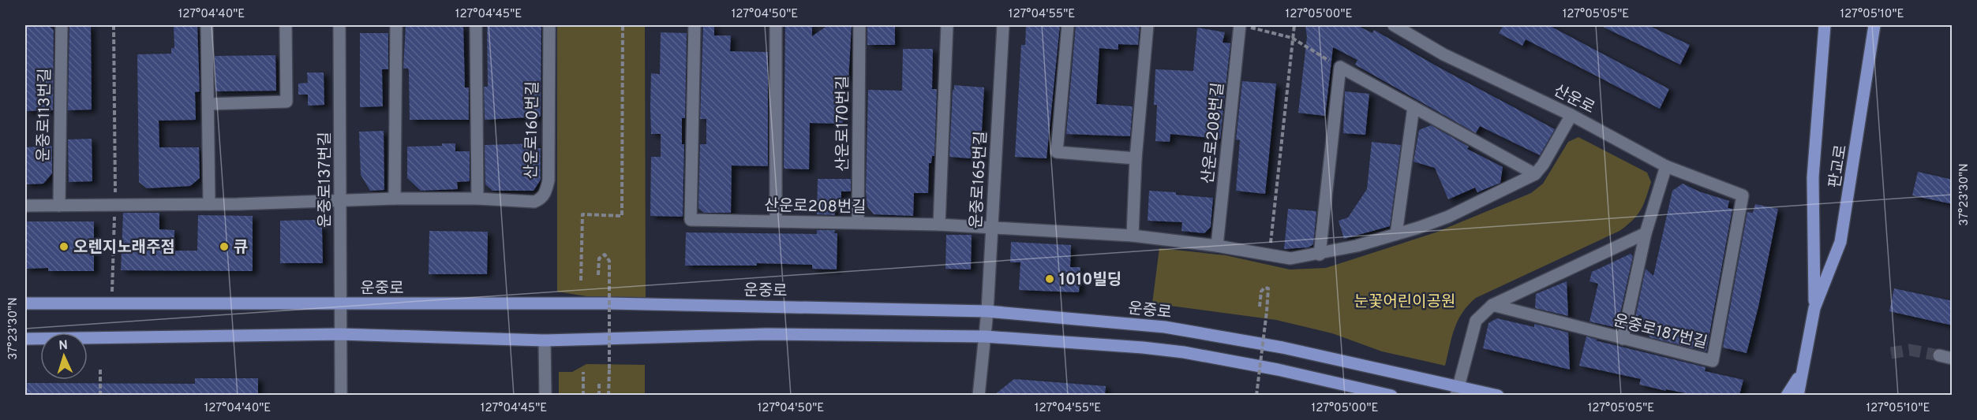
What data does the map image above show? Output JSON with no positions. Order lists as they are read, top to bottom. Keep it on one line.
{"streets":{"main road":["판교로","운중로"],"street":["산운로","운중로113번길","산운로170번길","산운로160번길","산운로208번길","운중로137번길","운중로165번길","운중로187번길"]},"crossings":[["산운로","산운로208번길"],["산운로","운중로187번길"],["산운로170번길","산운로208번길"],["산운로160번길","운중로137번길"],["산운로208번길","운중로165번길"],["운중로137번길","운중로"],["운중로165번길","운중로"]],"parks":["눈꽃어린이공원"],"places":["오렌지노래주점","큐","1010빌딩"],"north":"top","coordinates":["127°04'40\"E","127°04'45\"E","127°04'50\"E","127°04'55\"E","127°05'00\"E","127°05'05\"E","127°05'10\"E","37°23'30\"N"]}
